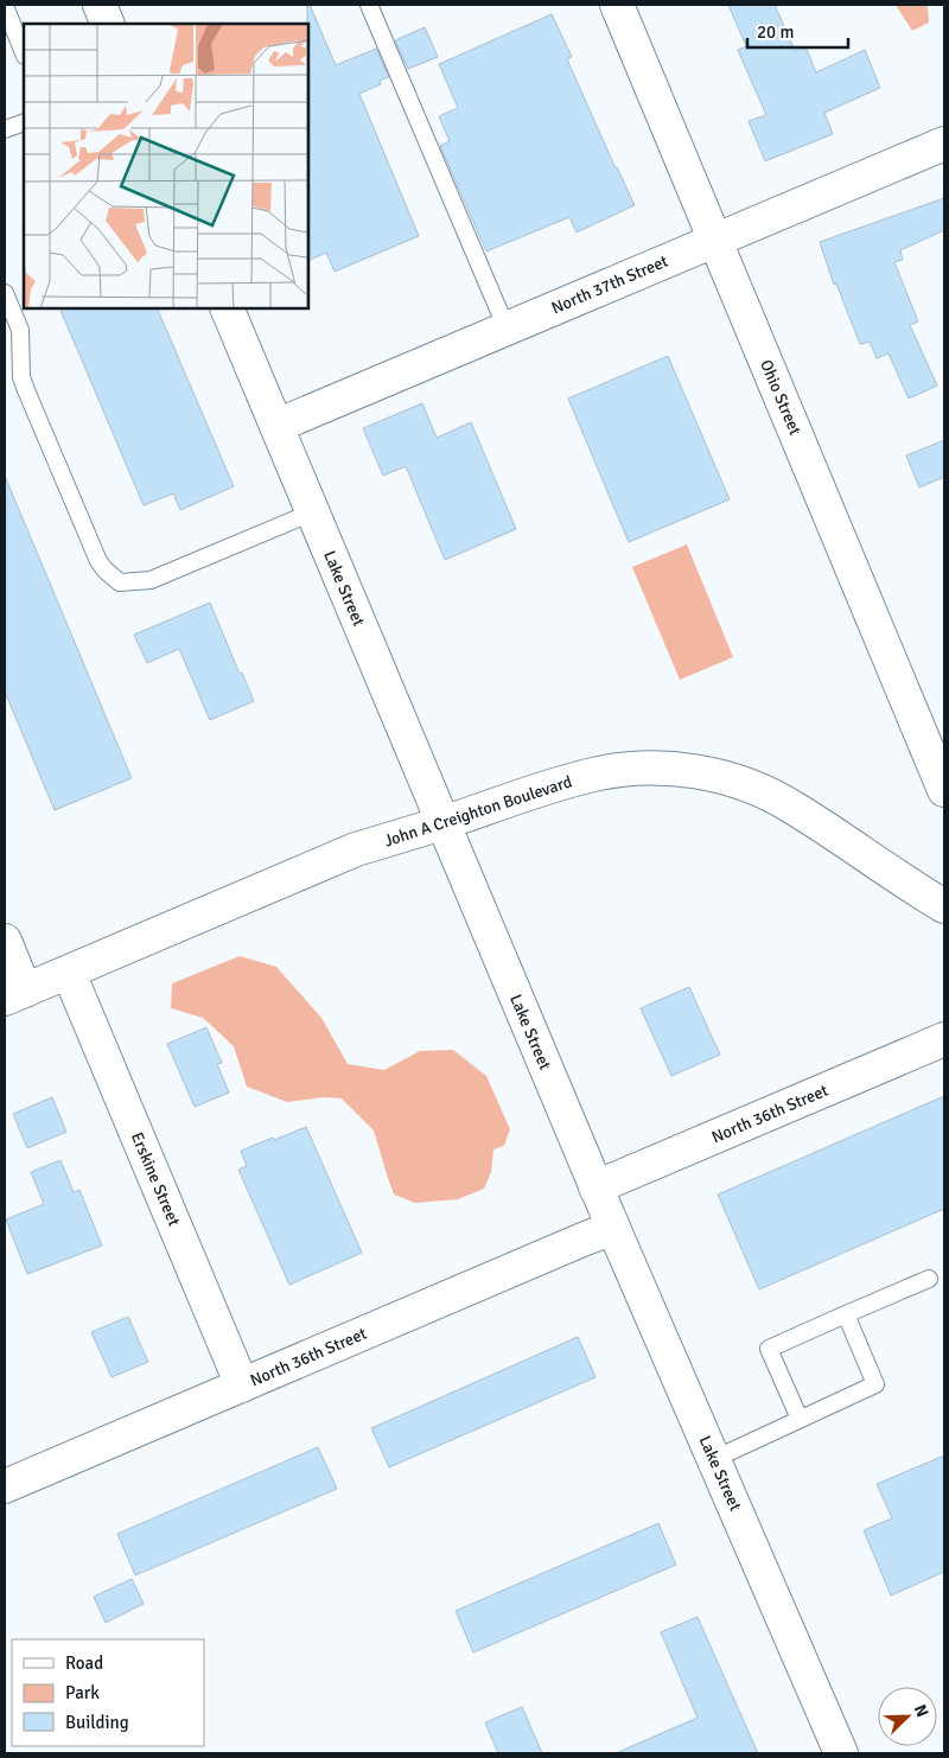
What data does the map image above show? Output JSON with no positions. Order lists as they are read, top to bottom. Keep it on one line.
{"streets":{"street":["North 37th Street","Ohio Street","Lake Street","John A Creighton Boulevard","North 36th Street","Erskine Street"]},"crossings":[["North 37th Street","Ohio Street"],["North 37th Street","Lake Street"],["Lake Street","John A Creighton Boulevard"],["Lake Street","North 36th Street"],["John A Creighton Boulevard","Erskine Street"],["North 36th Street","Erskine Street"]],"legend":["Road","Park","Building"],"scale_bar":"20 m","north":"top right"}
